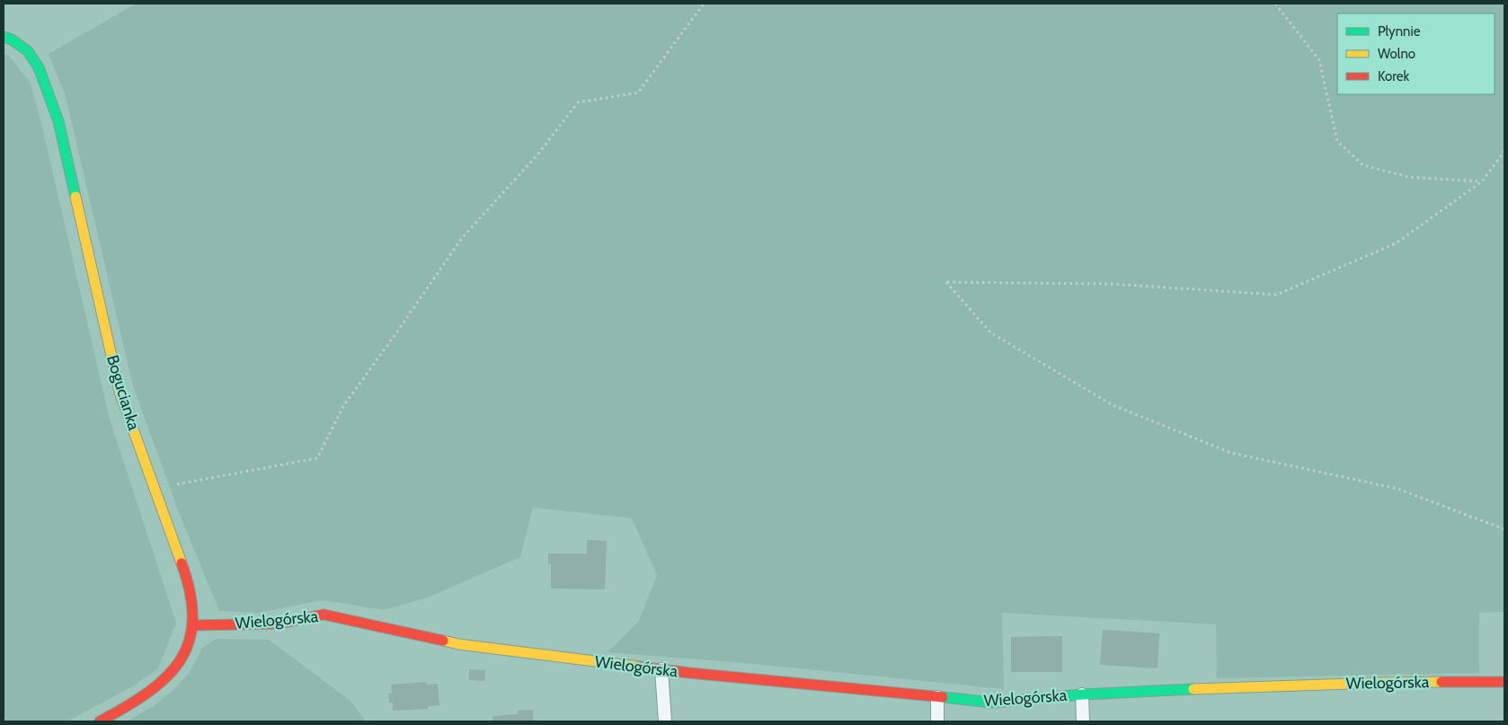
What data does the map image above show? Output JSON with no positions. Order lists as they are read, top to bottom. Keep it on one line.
{"streets":{"street":["Bogucianka","Wielogórska"]},"crossings":[["Bogucianka","Wielogórska"]],"legend":["Płynnie","Wolno","Korek"]}
